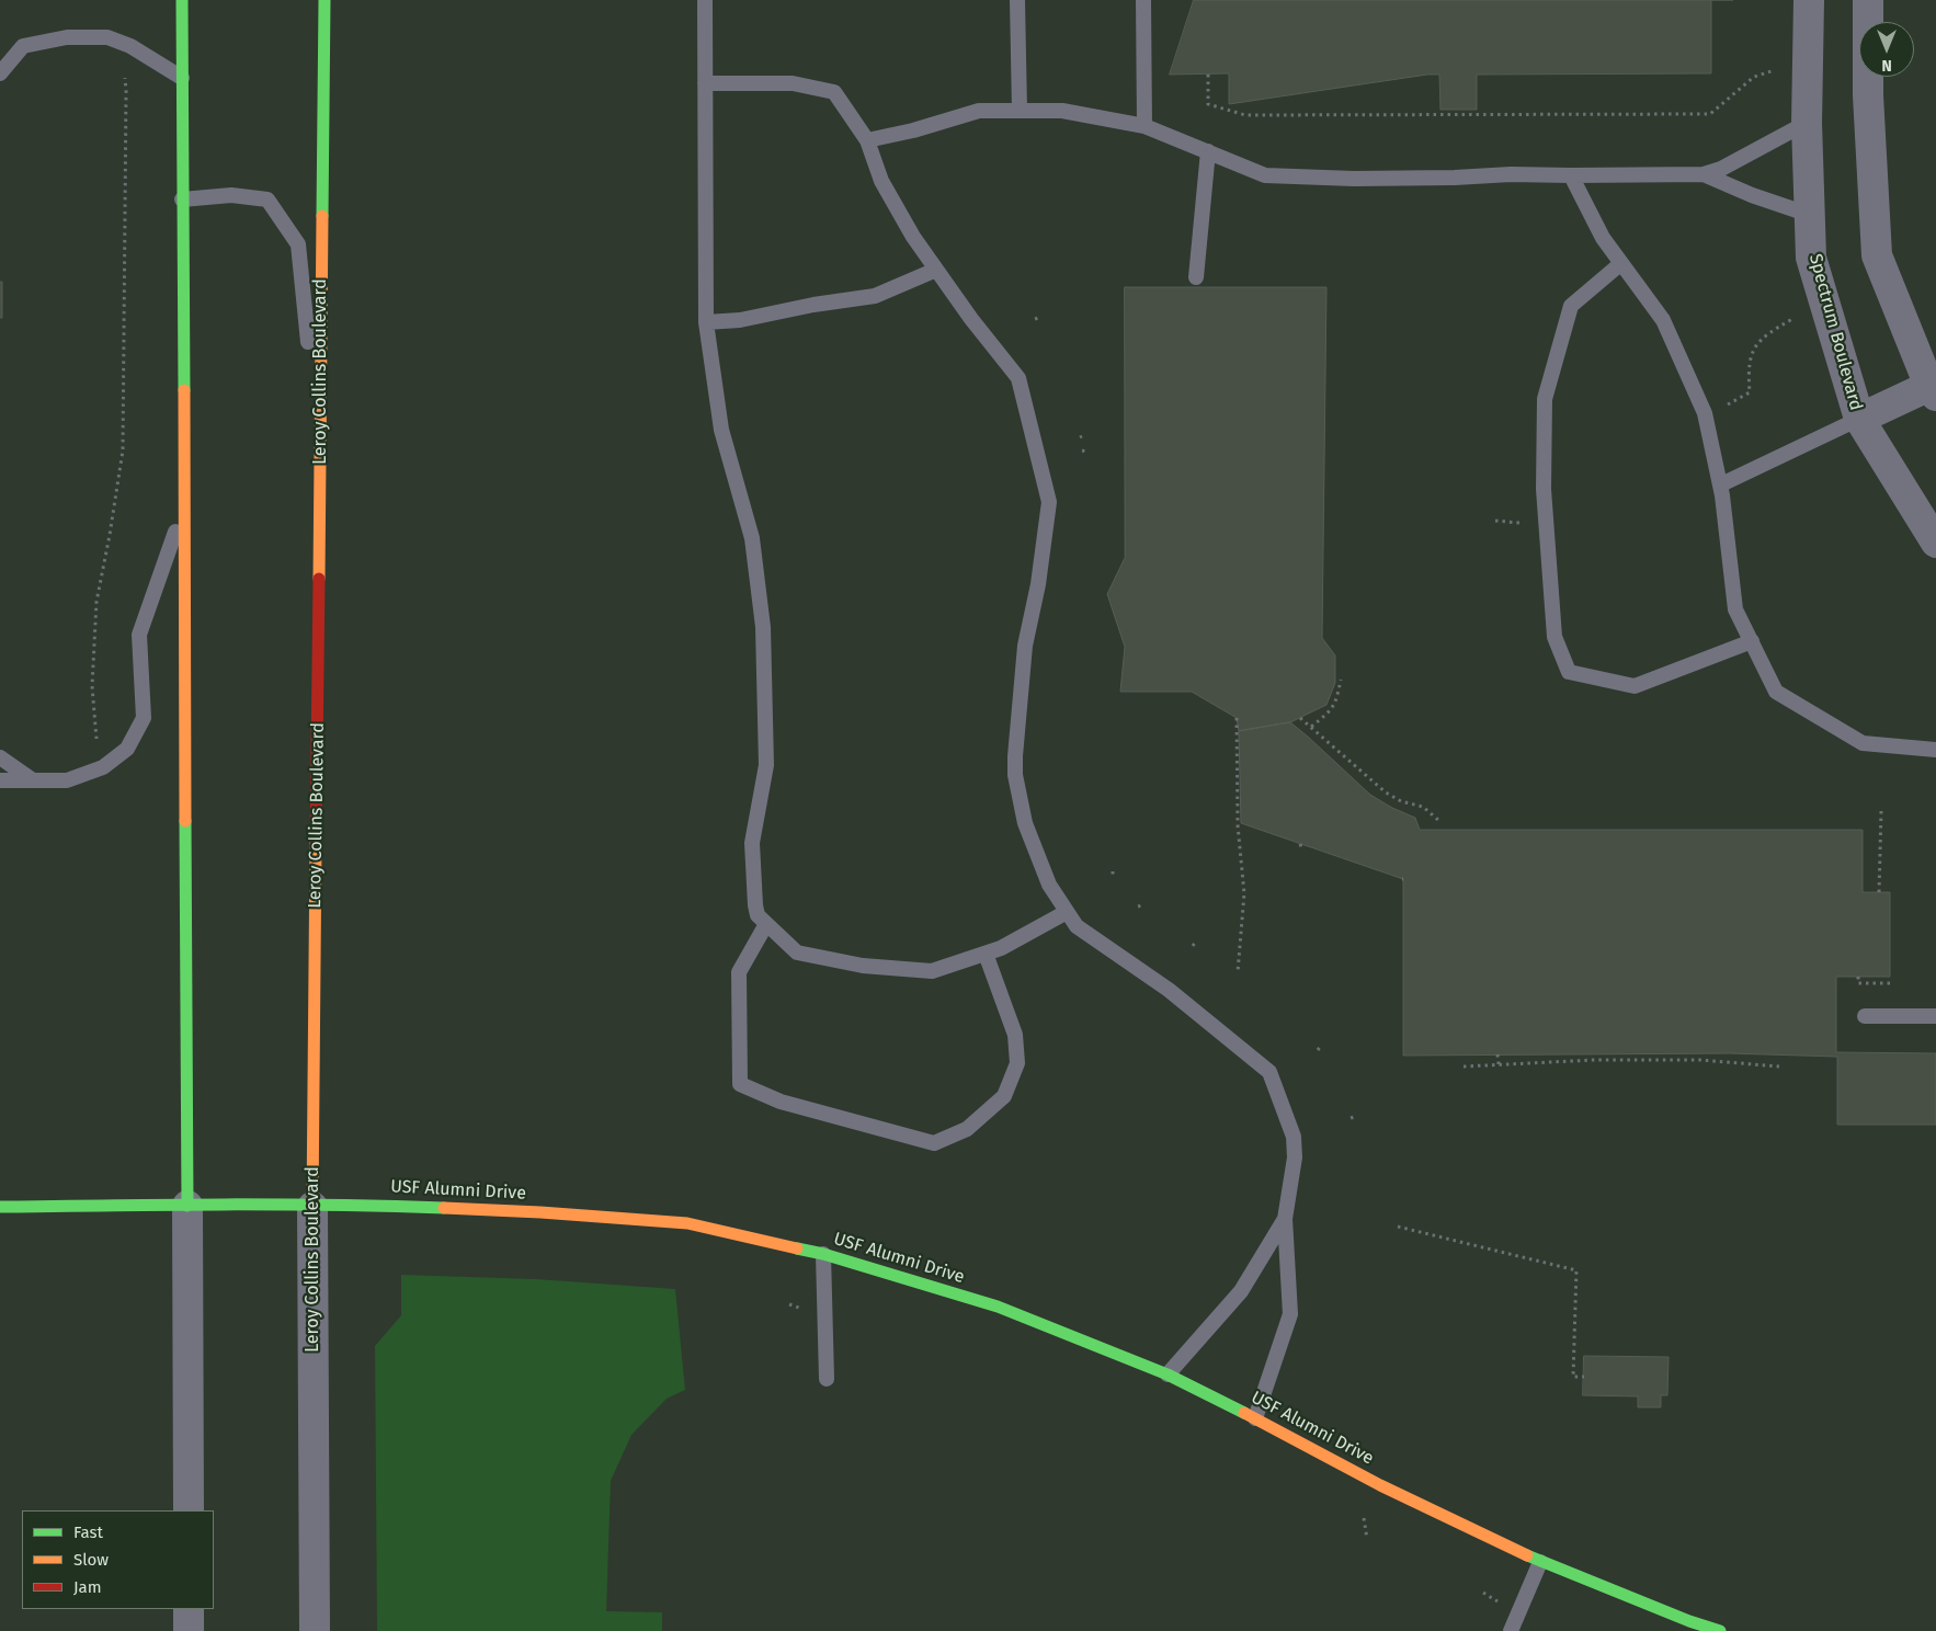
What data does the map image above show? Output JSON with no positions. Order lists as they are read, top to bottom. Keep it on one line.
{"streets":{"street":["Spectrum Boulevard","Leroy Collins Boulevard","USF Alumni Drive"]},"crossings":[["Leroy Collins Boulevard","USF Alumni Drive"]],"legend":["Fast","Slow","Jam"],"north":"bottom"}
